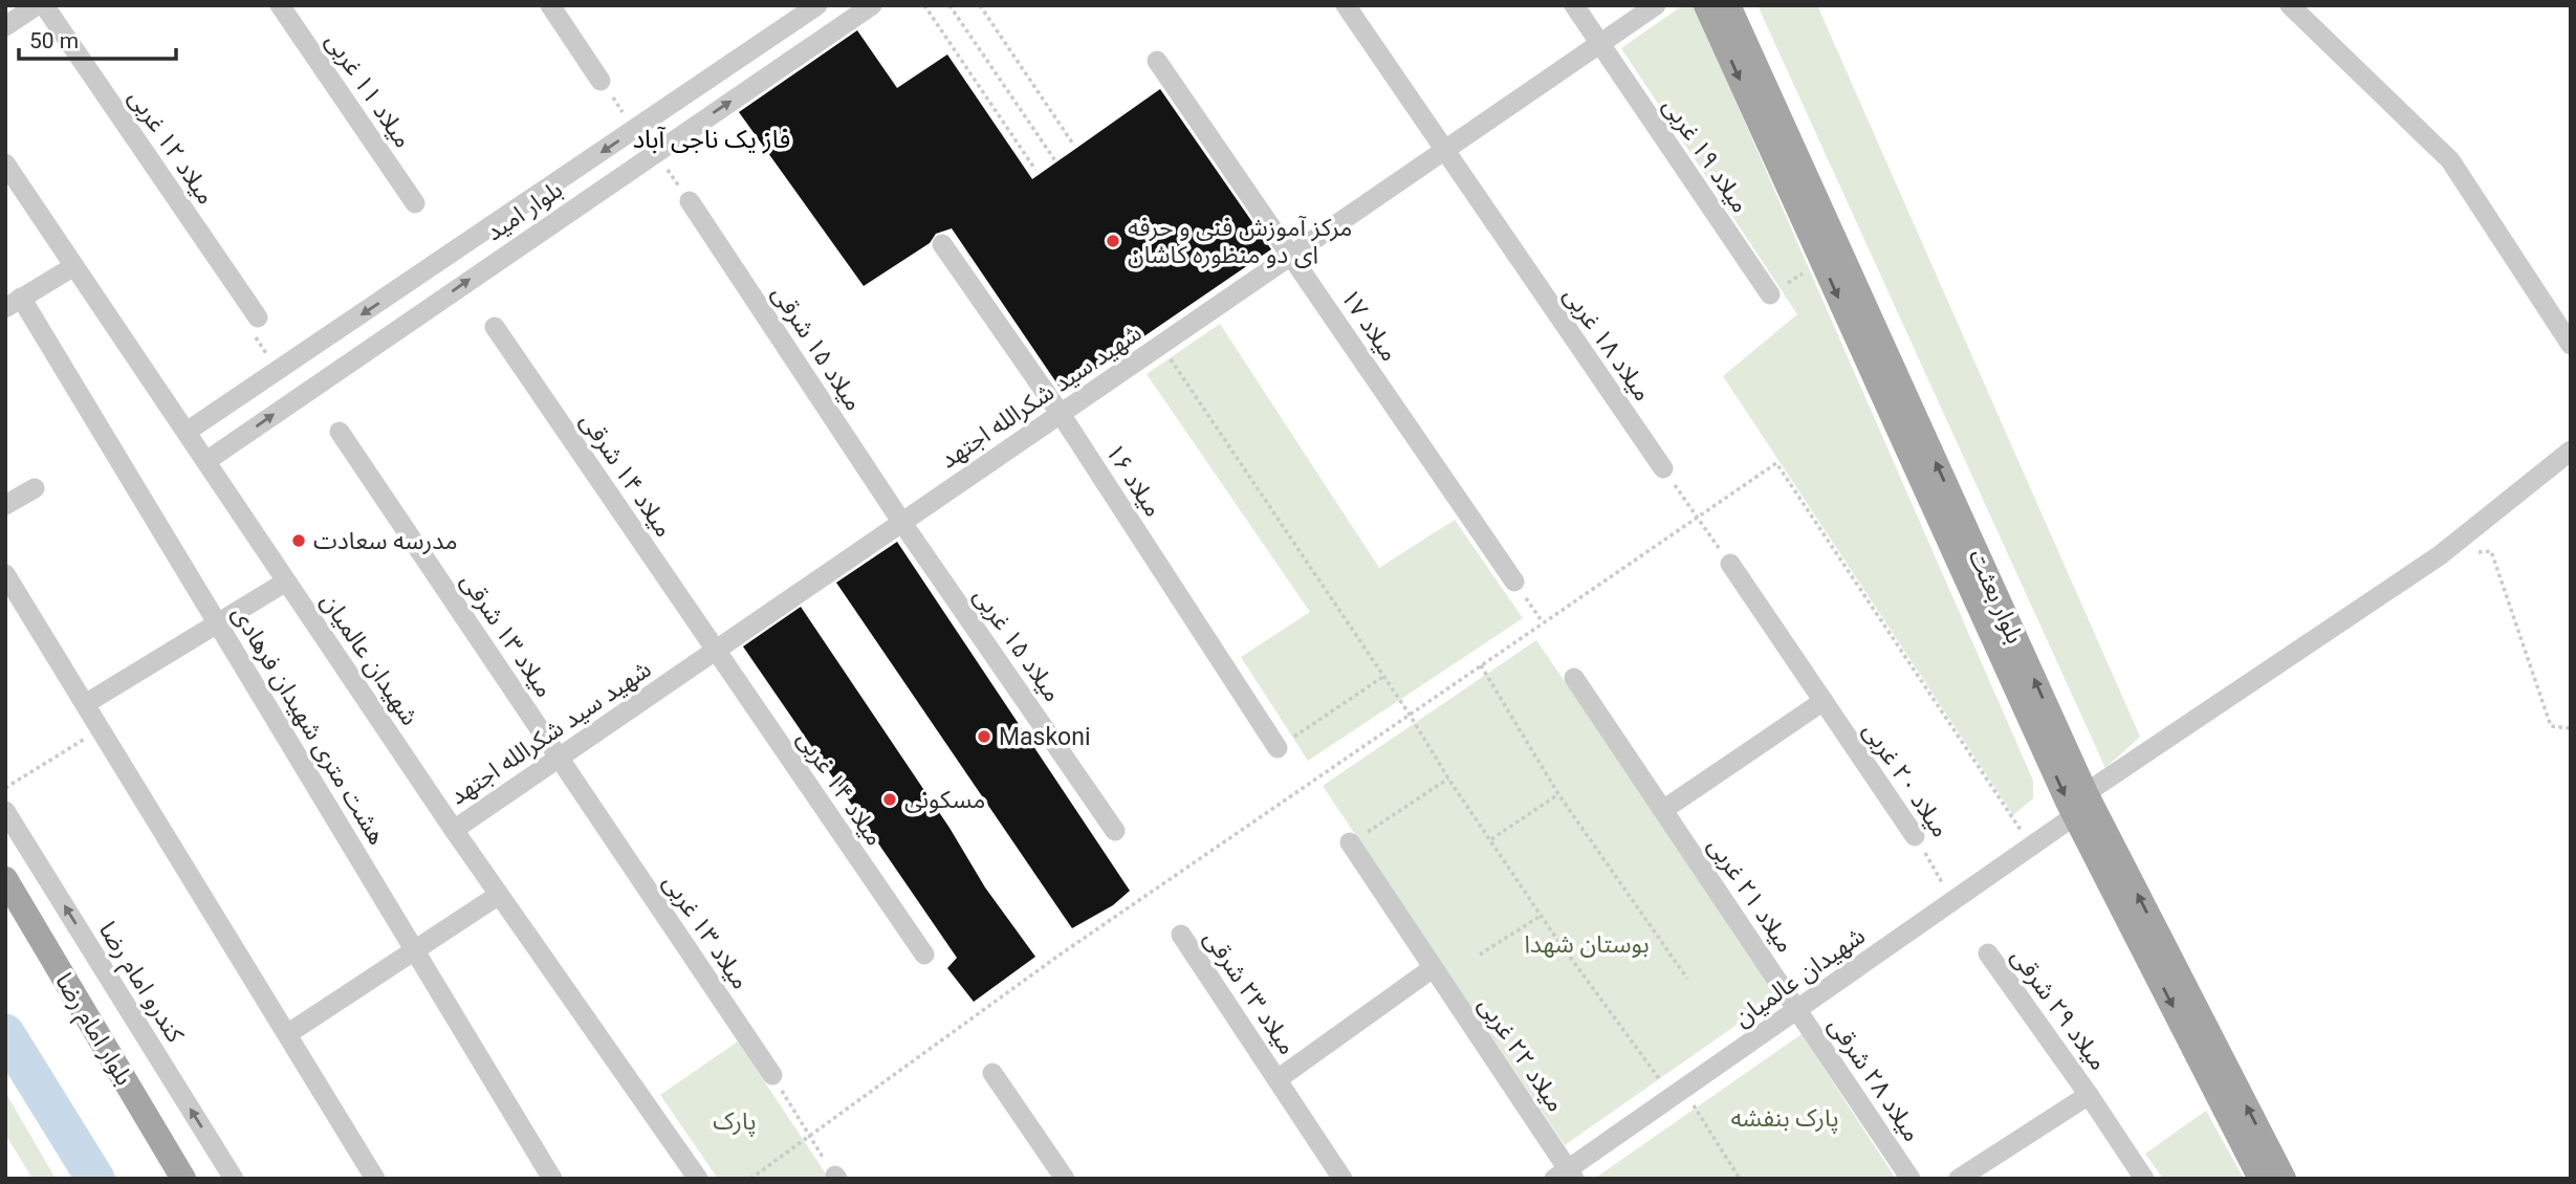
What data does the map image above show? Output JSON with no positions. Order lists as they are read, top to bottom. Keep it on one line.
{"streets":{"main road":["بلوار بعثت","بلوار امام رضا"],"street":["میلاد ۱۱ غربی","میلاد ۱۲ غربی","میلاد ۱۹ غربی","بلوار امید","میلاد ۱۷","میلاد ۱۸ غربی","میلاد ۱۵ شرقی","شهید سید شکرالله اجتهد","میلاد ۱۴ شرقی","میلاد ۱۶","میلاد ۱۳ شرقی","میلاد ۱۵ غربی","شهیدان عالمیان","هشت متری شهیدان فرهادی","میلاد ۲۰ غربی","میلاد ۱۴ غربی","میلاد ۲۱ غربی","میلاد ۱۳ غربی","کندرو امام رضا","میلاد ۲۳ شرقی","میلاد ۲۹ شرقی","میلاد ۲۲ غربی","میلاد ۲۸ شرقی"]},"crossings":[["میلاد ۱۹ غربی","شهید سید شکرالله اجتهد"],["بلوار امید","شهیدان عالمیان"],["میلاد ۱۷","شهید سید شکرالله اجتهد"],["میلاد ۱۸ غربی","شهید سید شکرالله اجتهد"],["میلاد ۱۵ شرقی","شهید سید شکرالله اجتهد"],["میلاد ۱۵ شرقی","میلاد ۱۵ غربی"],["شهید سید شکرالله اجتهد","میلاد ۱۴ شرقی"],["شهید سید شکرالله اجتهد","میلاد ۱۶"],["شهید سید شکرالله اجتهد","میلاد ۱۳ شرقی"],["شهید سید شکرالله اجتهد","میلاد ۱۵ غربی"],["شهید سید شکرالله اجتهد","شهیدان عالمیان"],["شهید سید شکرالله اجتهد","میلاد ۱۴ غربی"],["شهید سید شکرالله اجتهد","میلاد ۱۳ غربی"],["میلاد ۱۴ شرقی","میلاد ۱۴ غربی"],["بلوار بعثت","شهیدان عالمیان"],["میلاد ۱۳ شرقی","میلاد ۱۳ غربی"],["شهیدان عالمیان","میلاد ۲۱ غربی"],["شهیدان عالمیان","میلاد ۲۲ غربی"],["شهیدان عالمیان","میلاد ۲۸ شرقی"],["میلاد ۲۱ غربی","میلاد ۲۸ شرقی"]],"districts":["فاز یک ناجی آباد"],"parks":["بوستان شهدا","پارک بنفشه","پارک"],"places":["مرکز آموزش فنی و حرفه ای دو منظوره کاشان","مدرسه سعادت","Maskoni","مسکونی"],"scale_bar":"50 m"}
